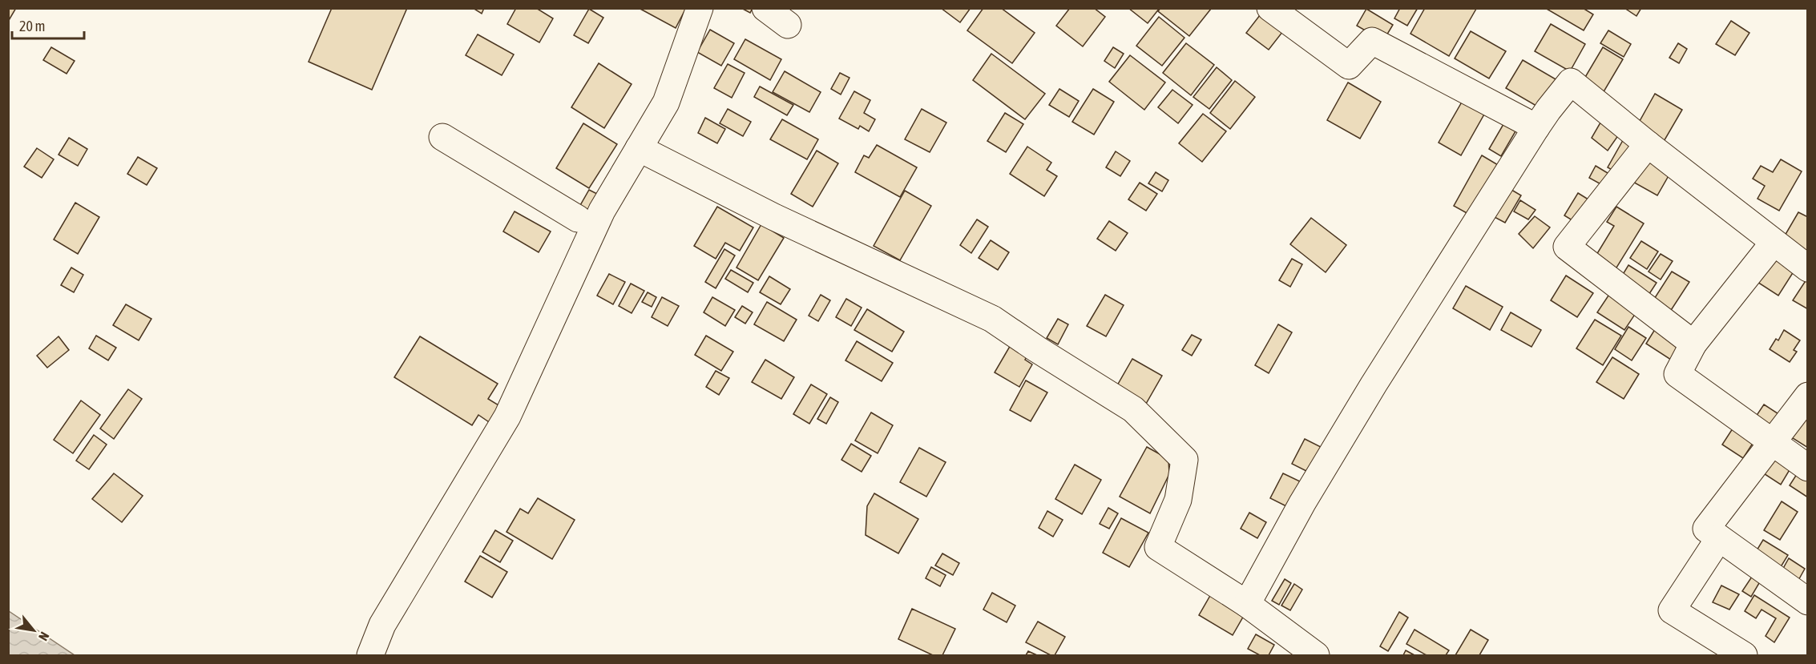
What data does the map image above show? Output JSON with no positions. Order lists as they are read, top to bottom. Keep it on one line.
{"scale_bar":"20 m","north":"bottom right"}
